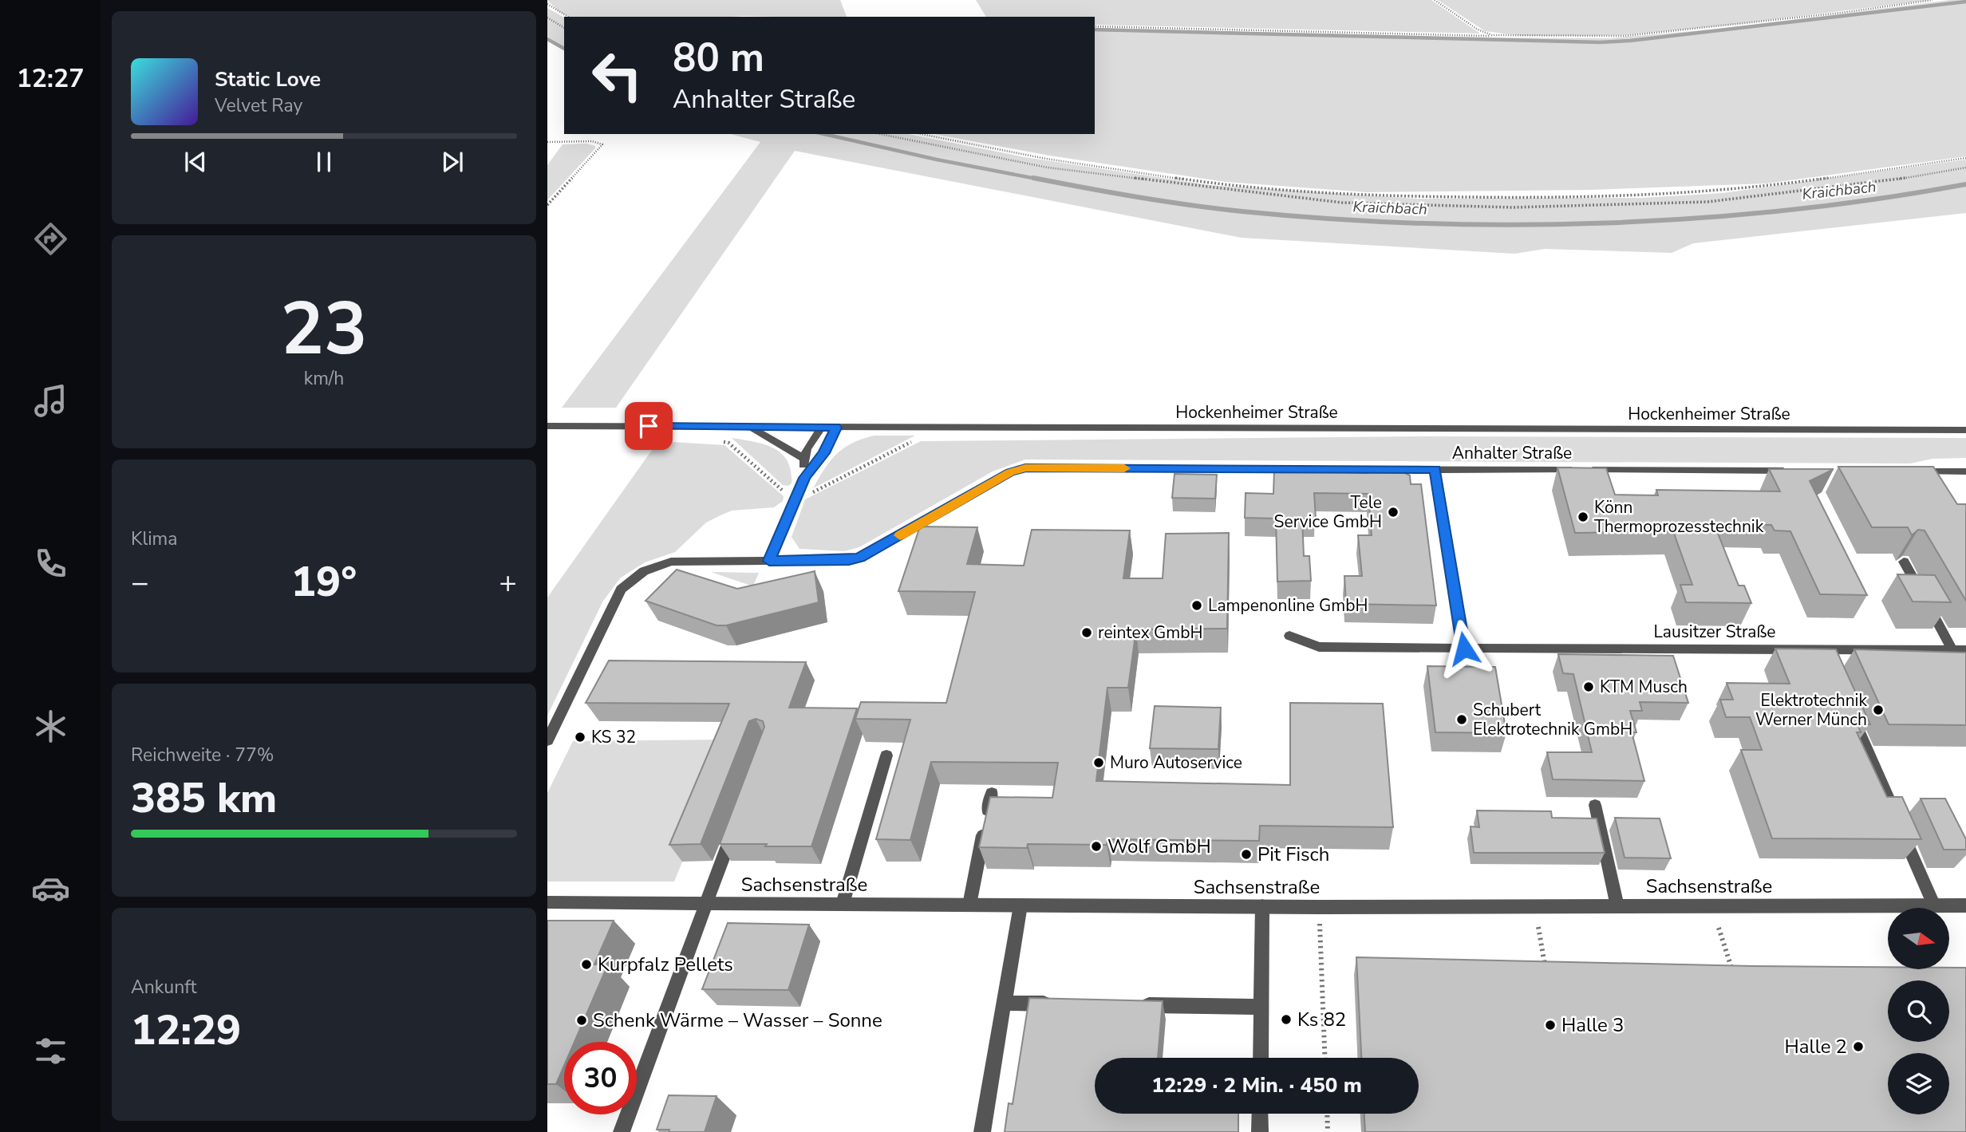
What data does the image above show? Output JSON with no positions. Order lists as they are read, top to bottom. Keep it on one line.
{"streets":{"street":["Hockenheimer Straße","Anhalter Straße","Lausitzer Straße","Sachsenstraße"]},"water":["Kraichbach"],"places":["Tele Service GmbH","Könn Thermoprozesstechnik","Lampenonline GmbH","reintex GmbH","KTM Musch","Elektrotechnik Werner Münch","Schubert Elektrotechnik GmbH","KS 32","Muro Autoservice","Wolf GmbH","Pit Fisch","Kurpfalz Pellets","Ks 82","Schenk Wärme – Wasser – Sonne","Halle 3","Halle 2"],"north":"right","page":{"tabs":"12:27","turn":["80 m","Anhalter Straße"],"song":["Static Love","Velvet Ray"],"tile":[["23","km/h"],"Klima",["Reichweite · 77%","385 km"],["Ankunft","12:29"]],"heat":["−","19°","+"],"limit":"30","trip":"12:29 · 2 Min. · 450 m"}}
